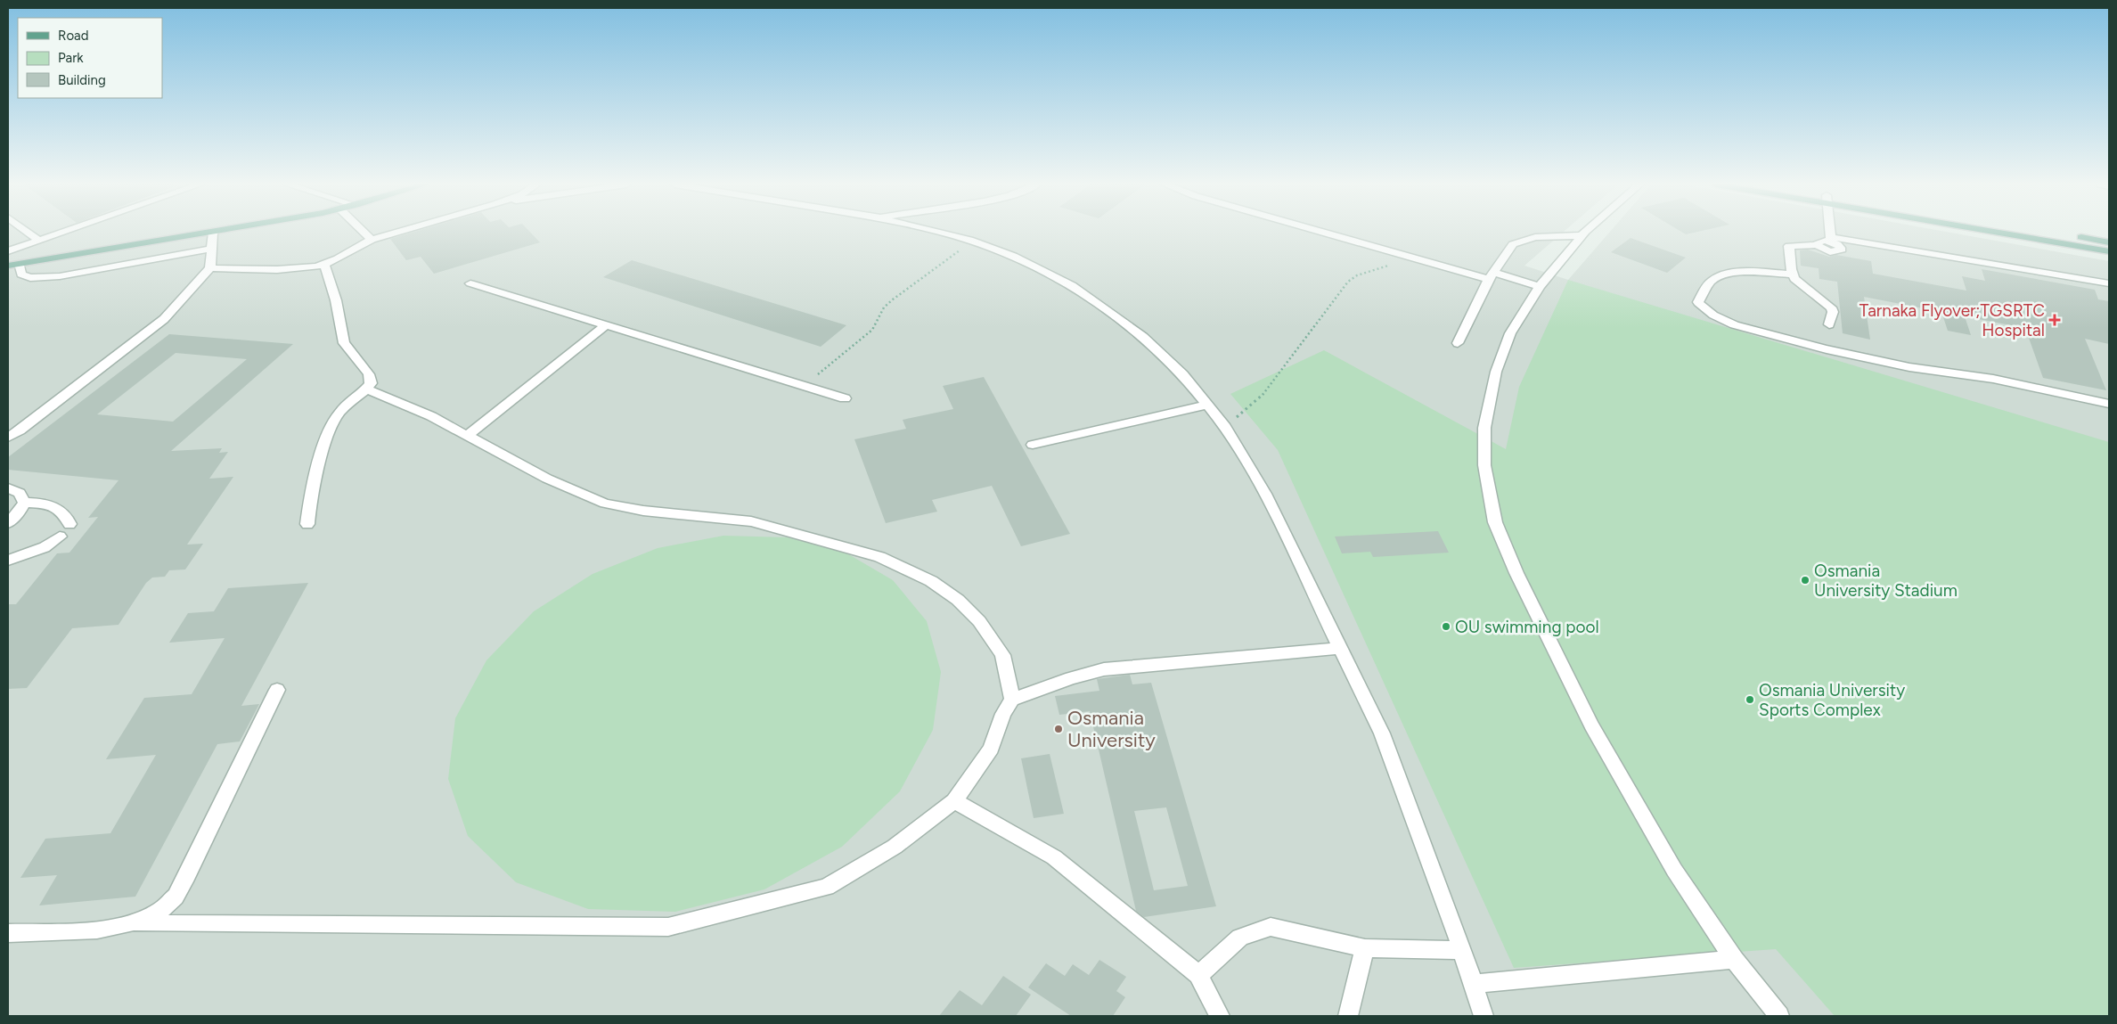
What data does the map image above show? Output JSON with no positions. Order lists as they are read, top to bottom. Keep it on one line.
{"places":{"health":["Tarnaka Flyover;TGSRTC Hospital"],"other":["Osmania University Stadium","OU swimming pool","Osmania University Sports Complex","Osmania University"]},"legend":["Road","Park","Building"]}
